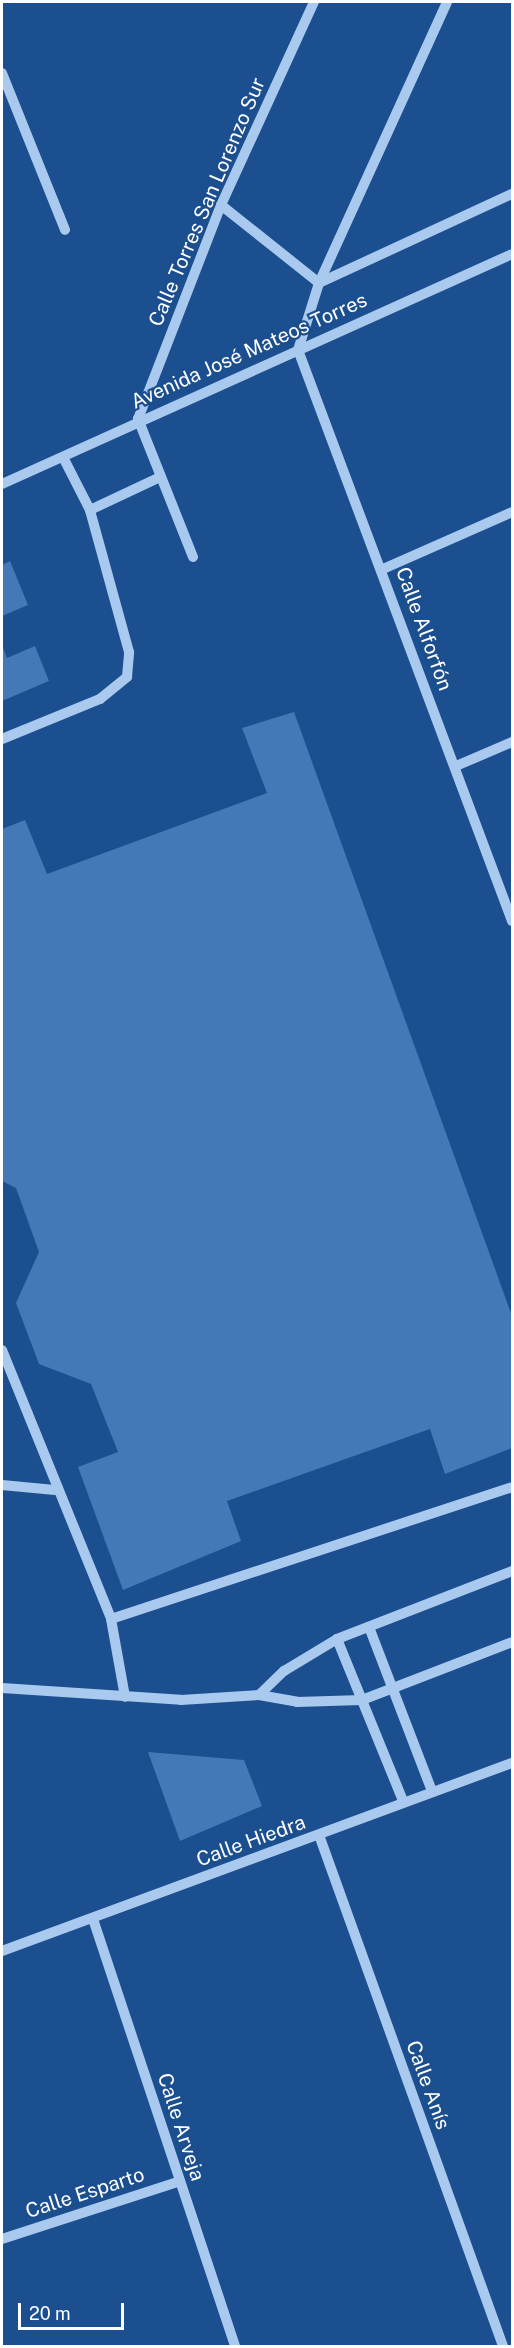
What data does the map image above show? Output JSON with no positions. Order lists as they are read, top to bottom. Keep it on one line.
{"streets":{"street":["Calle Torres San Lorenzo Sur","Avenida José Mateos Torres","Calle Alforfón","Calle Hiedra","Calle Anís","Calle Arveja","Calle Esparto"]},"crossings":[["Calle Torres San Lorenzo Sur","Avenida José Mateos Torres"],["Avenida José Mateos Torres","Calle Alforfón"],["Calle Hiedra","Calle Anís"],["Calle Hiedra","Calle Arveja"],["Calle Arveja","Calle Esparto"]],"scale_bar":"20 m"}
